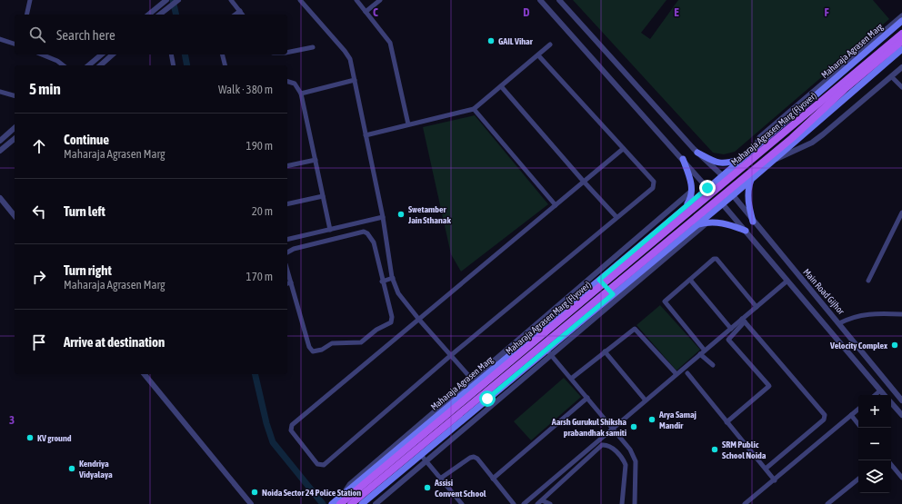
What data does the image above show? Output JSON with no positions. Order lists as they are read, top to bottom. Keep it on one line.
{"streets":{"main road":["Maharaja Agrasen Marg","Maharaja Agrasen Marg (Flyover)"],"street":["Main Road Gijhor"]},"crossings":[["Maharaja Agrasen Marg","Maharaja Agrasen Marg (Flyover)"]],"places":["GAIL Vihar","Swetamber Jain Sthanak","Velocity Complex","Arya Samaj Mandir","Aarsh Gurukul Shiksha prabandhak samiti","KV ground","SRM Public School Noida","Kendriya Vidyalaya","Assisi Convent School","Noida Sector 24 Police Station"],"page":{"search":"Search here","heading":["5 min","Walk · 380 m"],"list":[["Continue","Maharaja Agrasen Marg","190 m"],["Turn left","20 m"],["Turn right","Maharaja Agrasen Marg","170 m"],"Arrive at destination"],"map_buttons":["+","−"]},"grid":{"columns":["C","D","E","F"],"rows":["3"]}}
